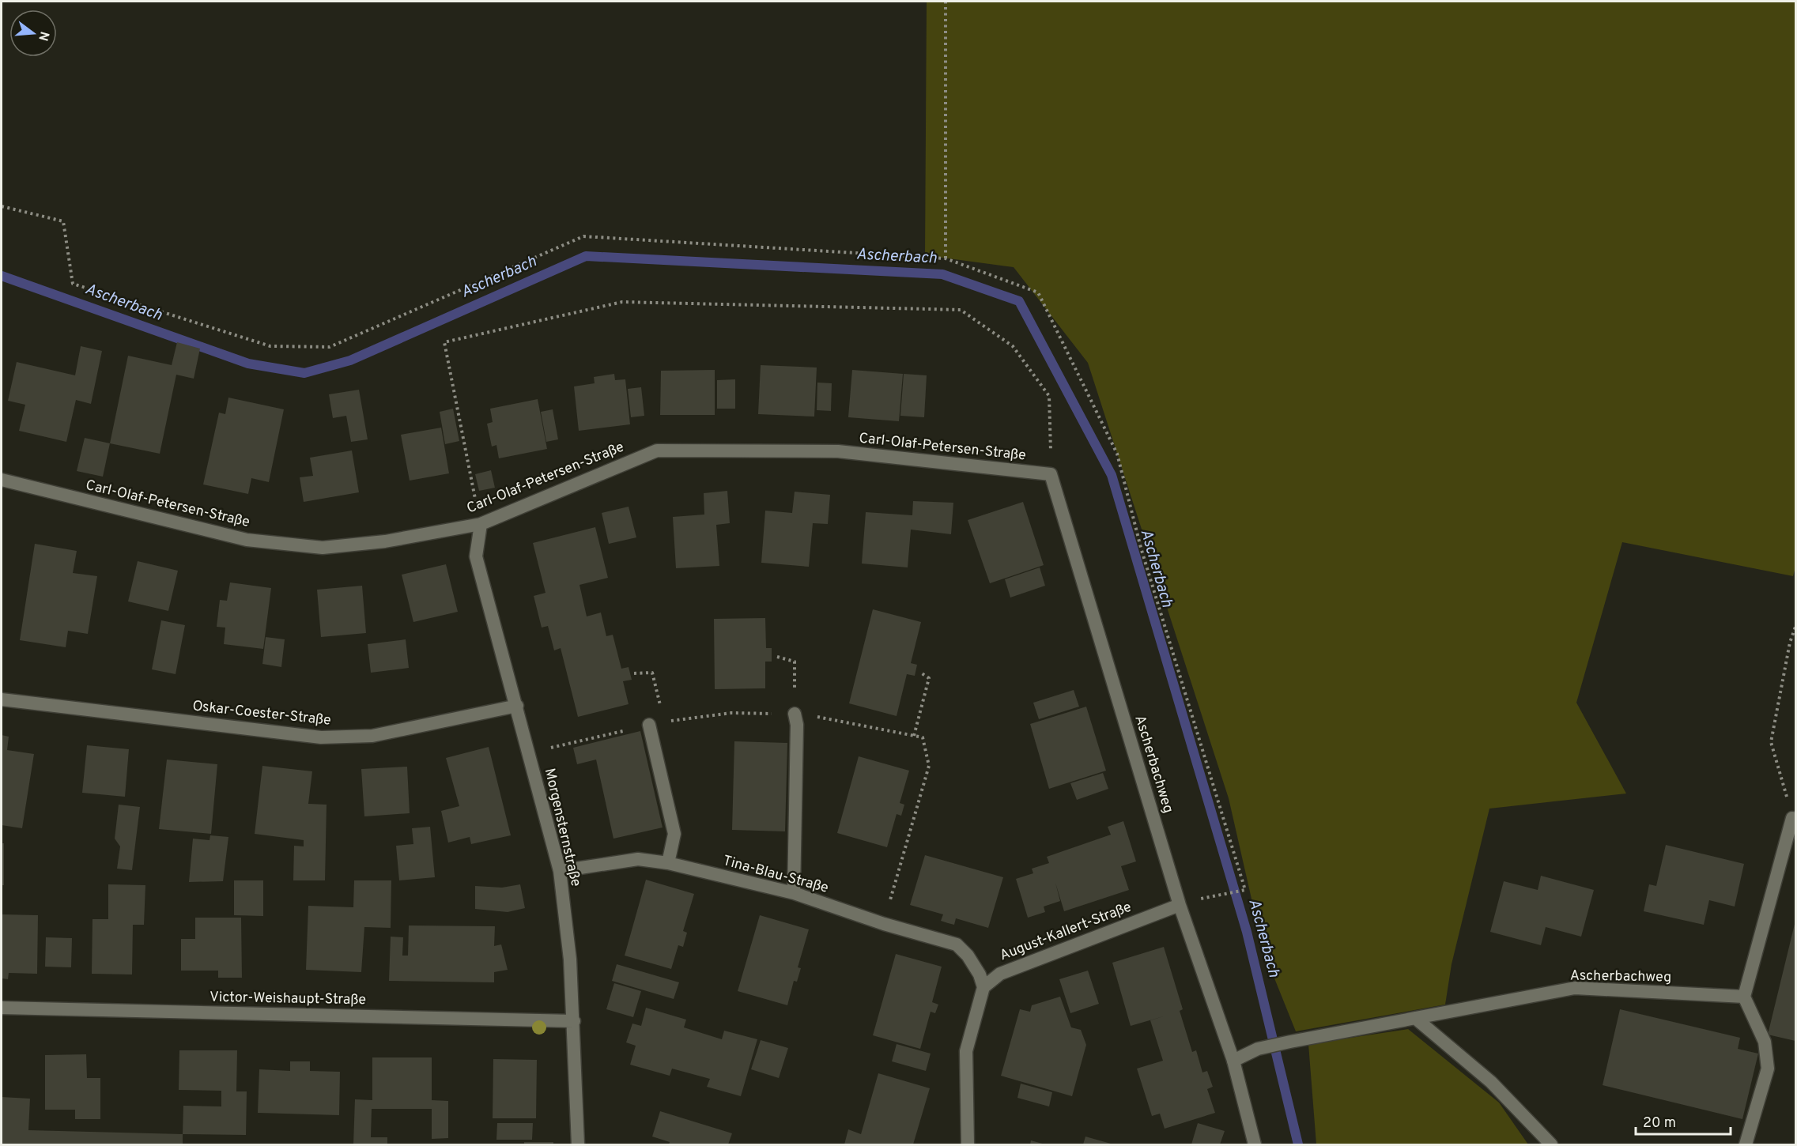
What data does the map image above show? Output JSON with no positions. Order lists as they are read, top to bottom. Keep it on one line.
{"streets":{"street":["Carl-Olaf-Petersen-Straße","Oskar-Coester-Straße","Ascherbachweg","Morgensternstraße","Tina-Blau-Straße","August-Kallert-Straße","Victor-Weishaupt-Straße"]},"crossings":[["Carl-Olaf-Petersen-Straße","Ascherbachweg"],["Carl-Olaf-Petersen-Straße","Morgensternstraße"],["Oskar-Coester-Straße","Morgensternstraße"],["Ascherbachweg","August-Kallert-Straße"],["Morgensternstraße","Tina-Blau-Straße"],["Morgensternstraße","Victor-Weishaupt-Straße"],["Tina-Blau-Straße","August-Kallert-Straße"]],"water":["Ascherbach"],"scale_bar":"20 m","north":"right"}
